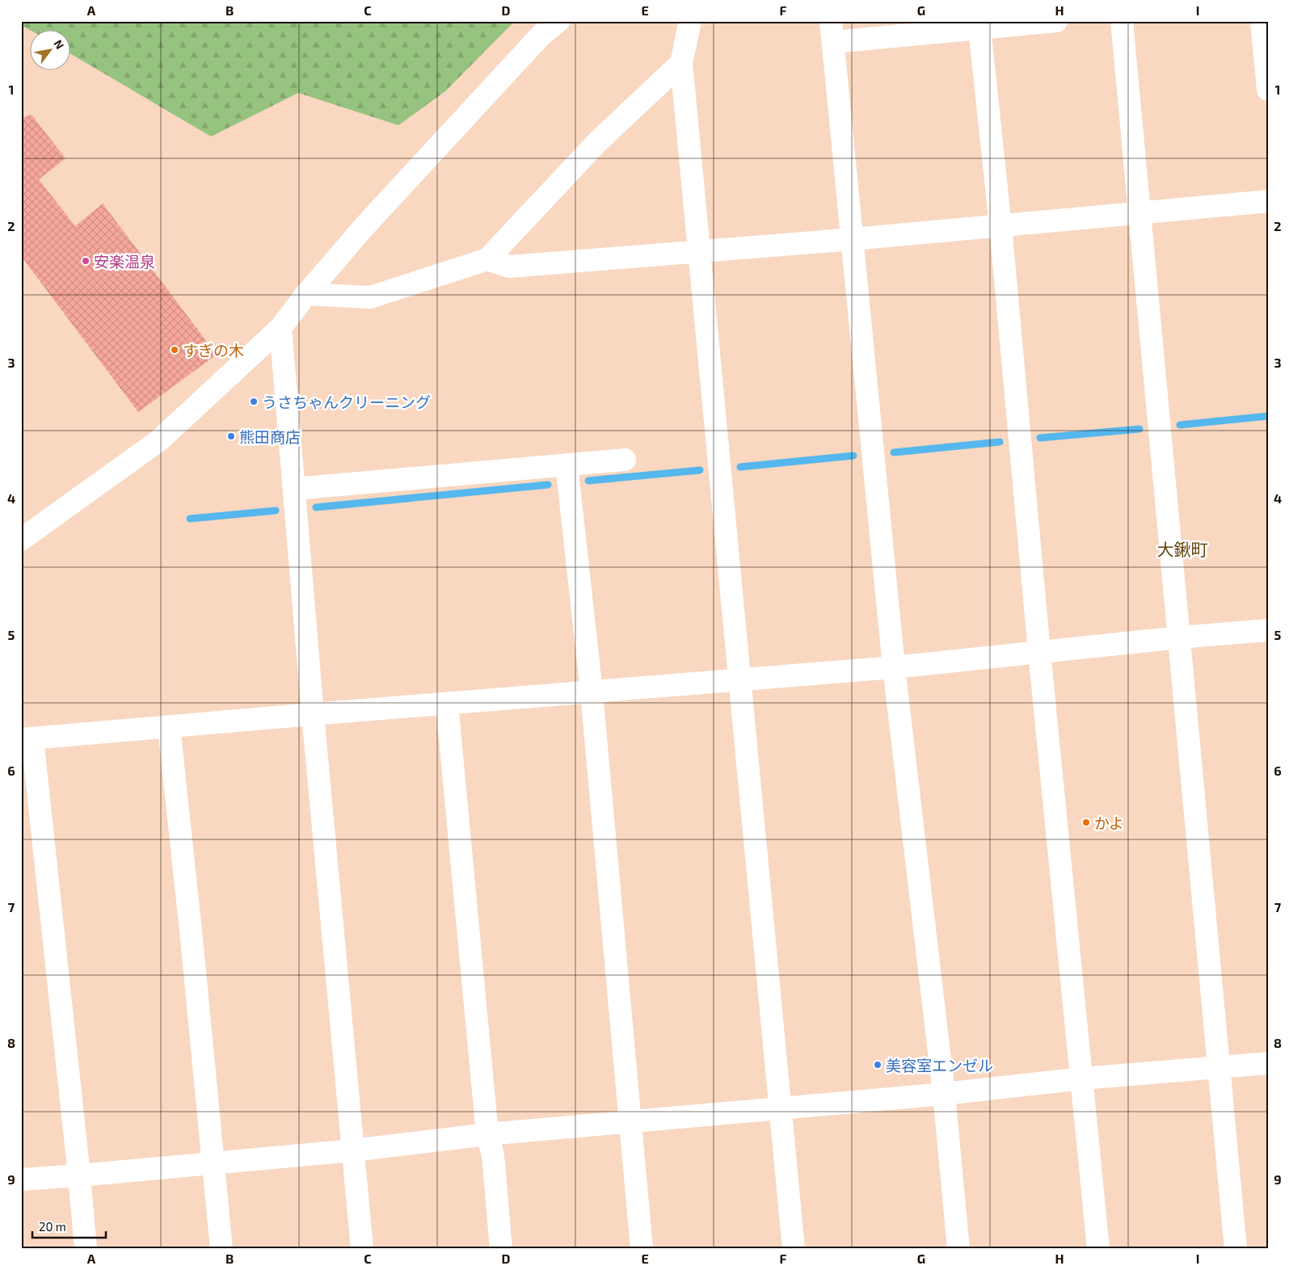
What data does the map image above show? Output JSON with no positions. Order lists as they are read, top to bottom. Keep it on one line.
{"districts":["大鍬町"],"places":["安楽温泉","すぎの木","うさちゃんクリーニング","熊田商店","かよ","美容室エンゼル"],"scale_bar":"20 m","north":"top right","grid":{"columns":["A","B","C","D","E","F","G","H","I"],"rows":["1","2","3","4","5","6","7","8","9"]}}
